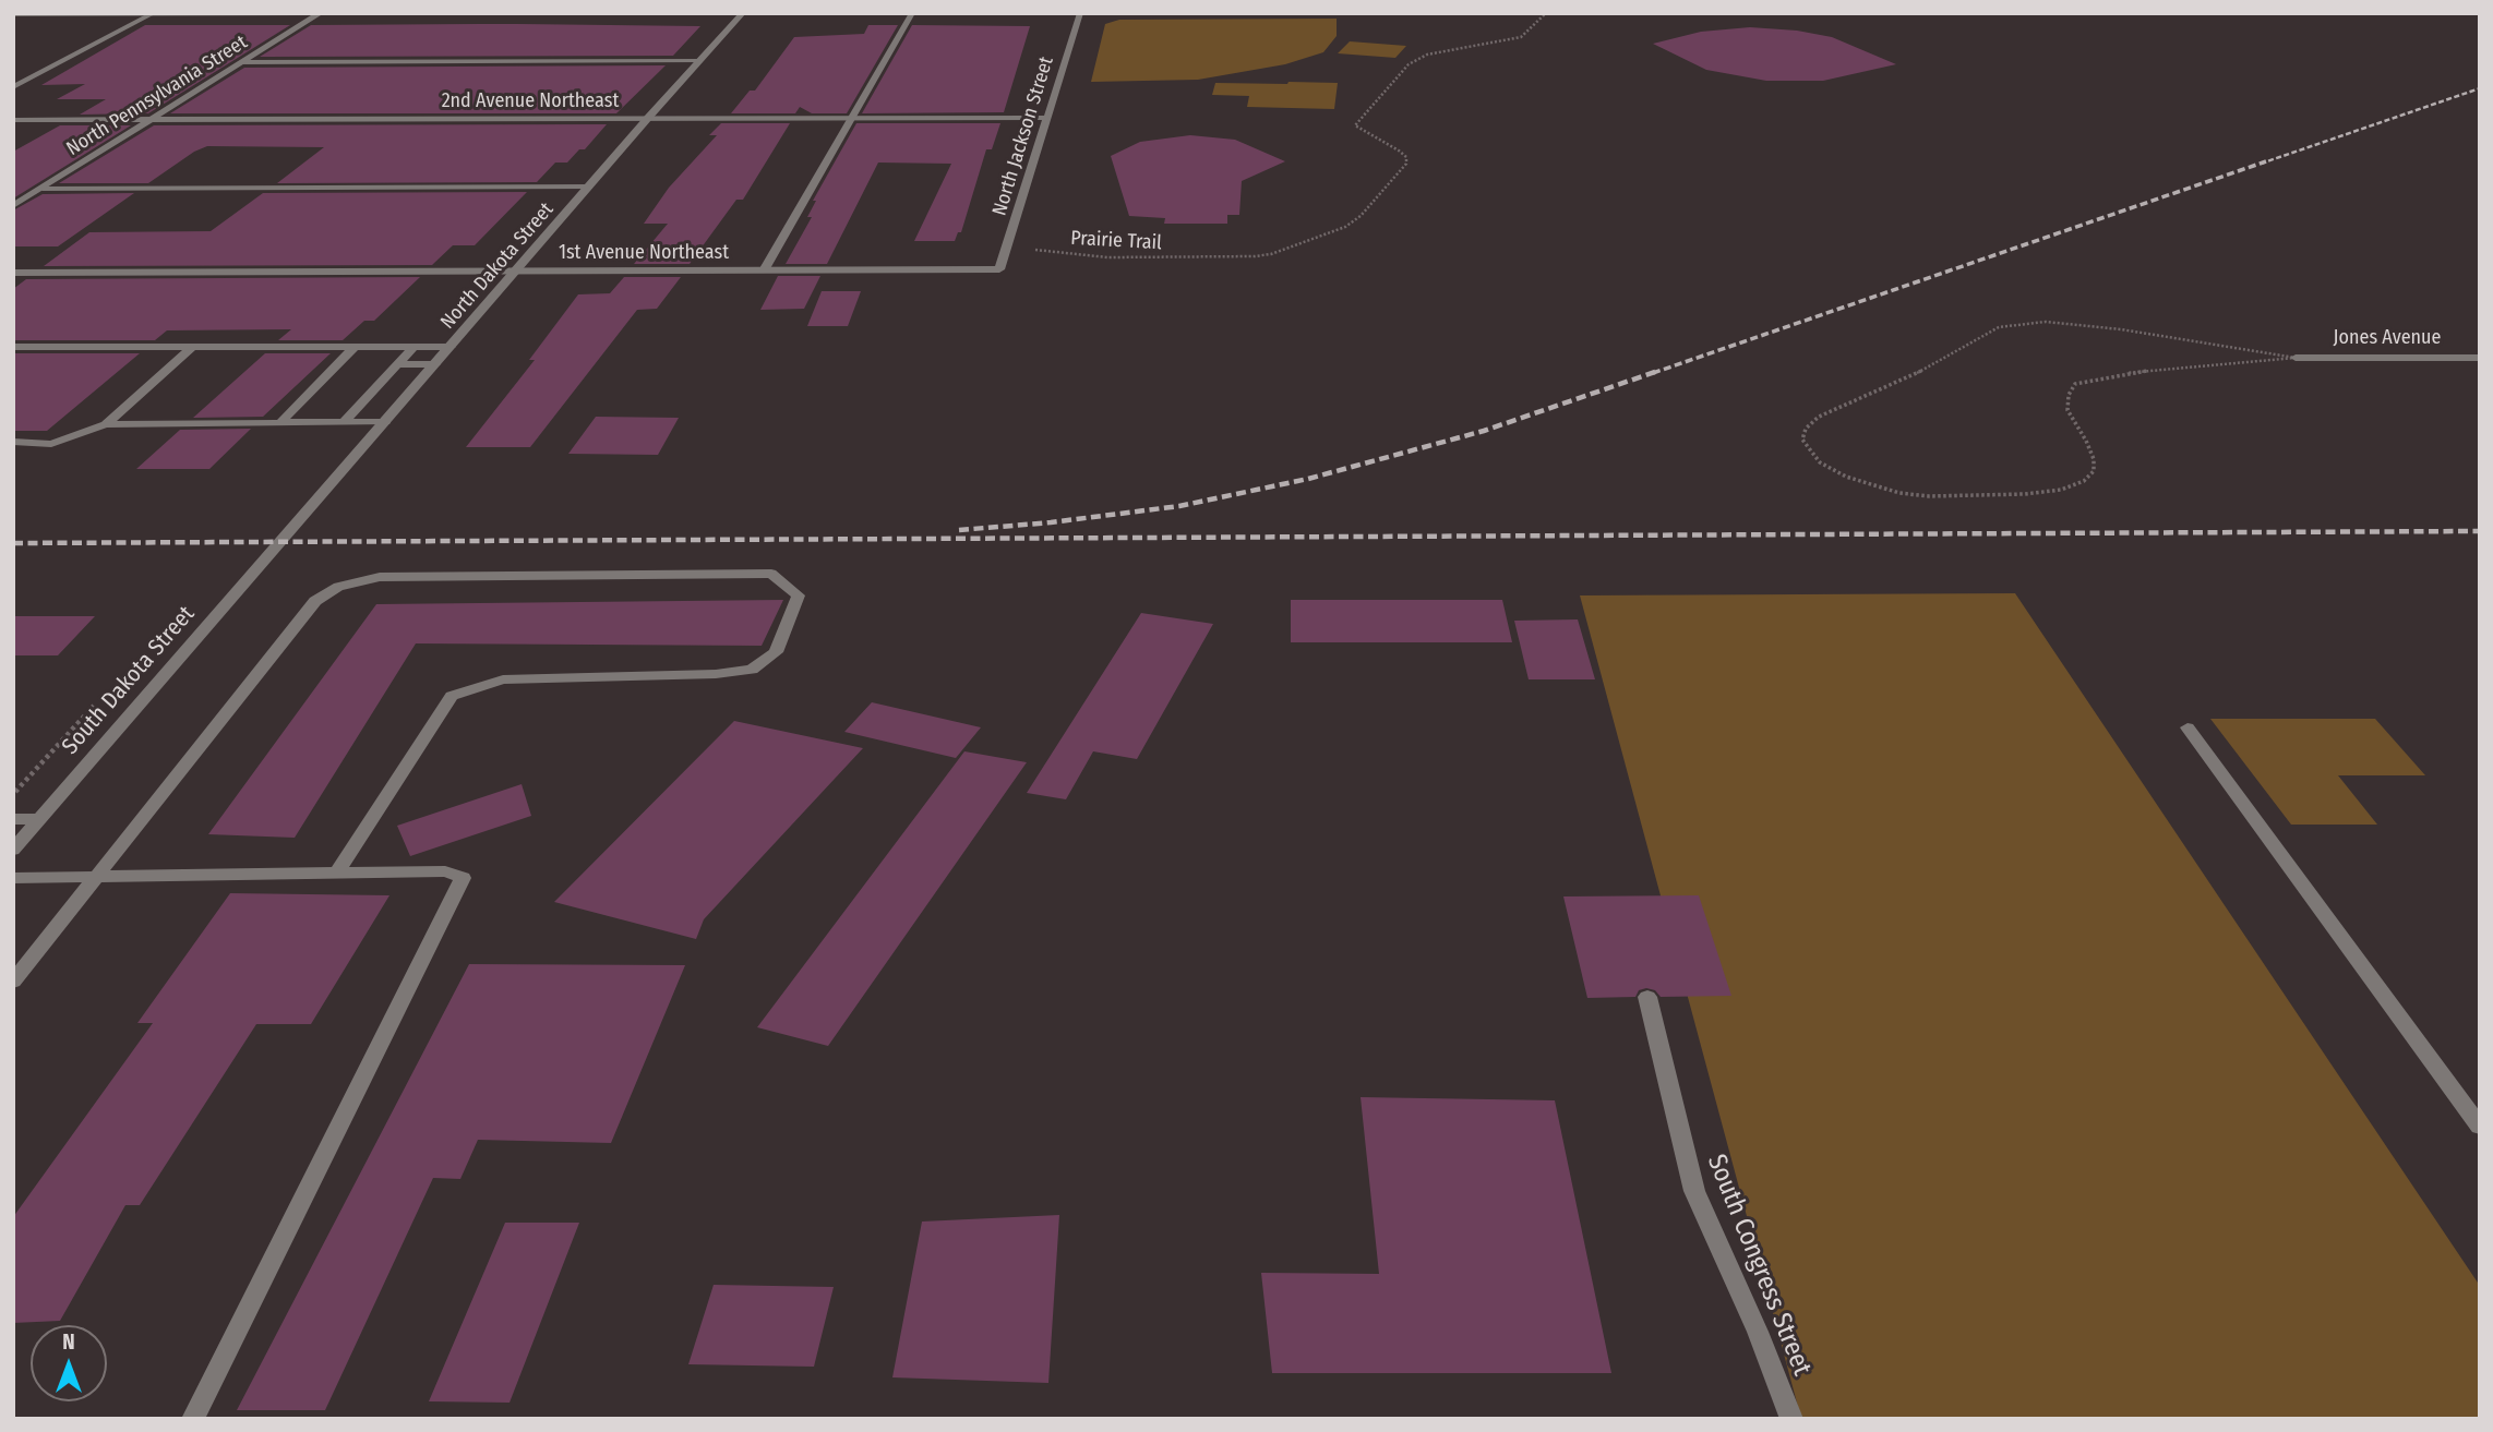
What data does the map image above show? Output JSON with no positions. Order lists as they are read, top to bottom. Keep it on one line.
{"streets":{"street":["North Pennsylvania Street","2nd Avenue Northeast","North Jackson Street","1st Avenue Northeast","North Dakota Street","Jones Avenue","South Dakota Street","South Congress Street"],"path":["Prairie Trail"]},"crossings":[["North Pennsylvania Street","2nd Avenue Northeast"],["2nd Avenue Northeast","North Jackson Street"],["2nd Avenue Northeast","North Dakota Street"],["North Jackson Street","Prairie Trail"],["North Jackson Street","1st Avenue Northeast"],["1st Avenue Northeast","North Dakota Street"],["North Dakota Street","South Dakota Street"]],"north":"top"}
